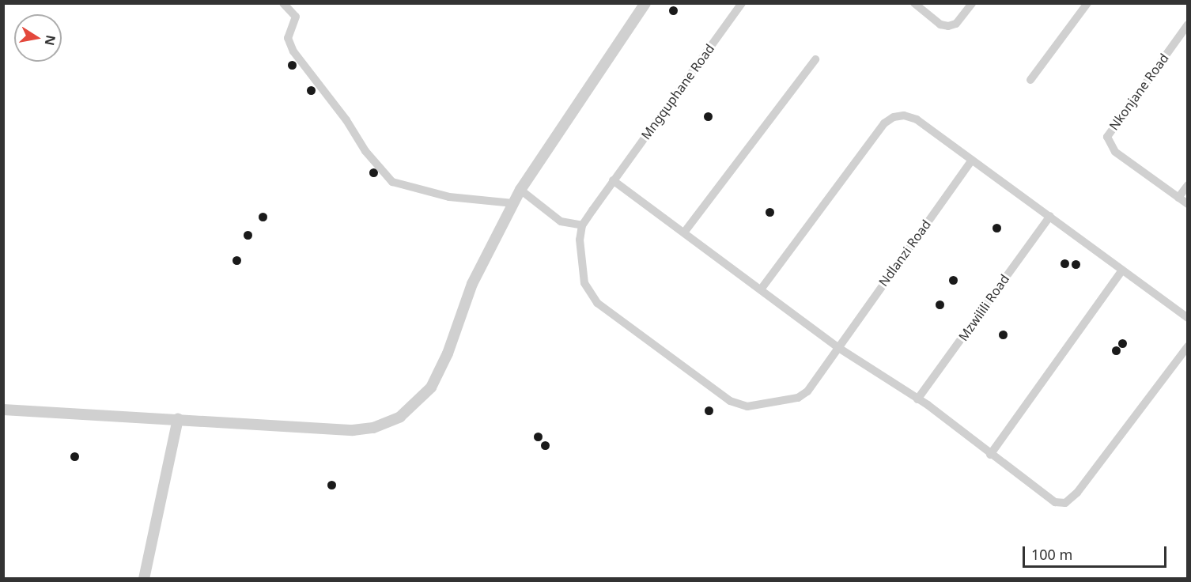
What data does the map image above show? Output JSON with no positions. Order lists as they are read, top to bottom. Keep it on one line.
{"streets":{"street":["Mngquphane Road","Nkonjane Road","Ndlanzi Road","Mzwilili Road"]},"crossings":[["Mngquphane Road","Ndlanzi Road"]],"scale_bar":"100 m","north":"right"}
